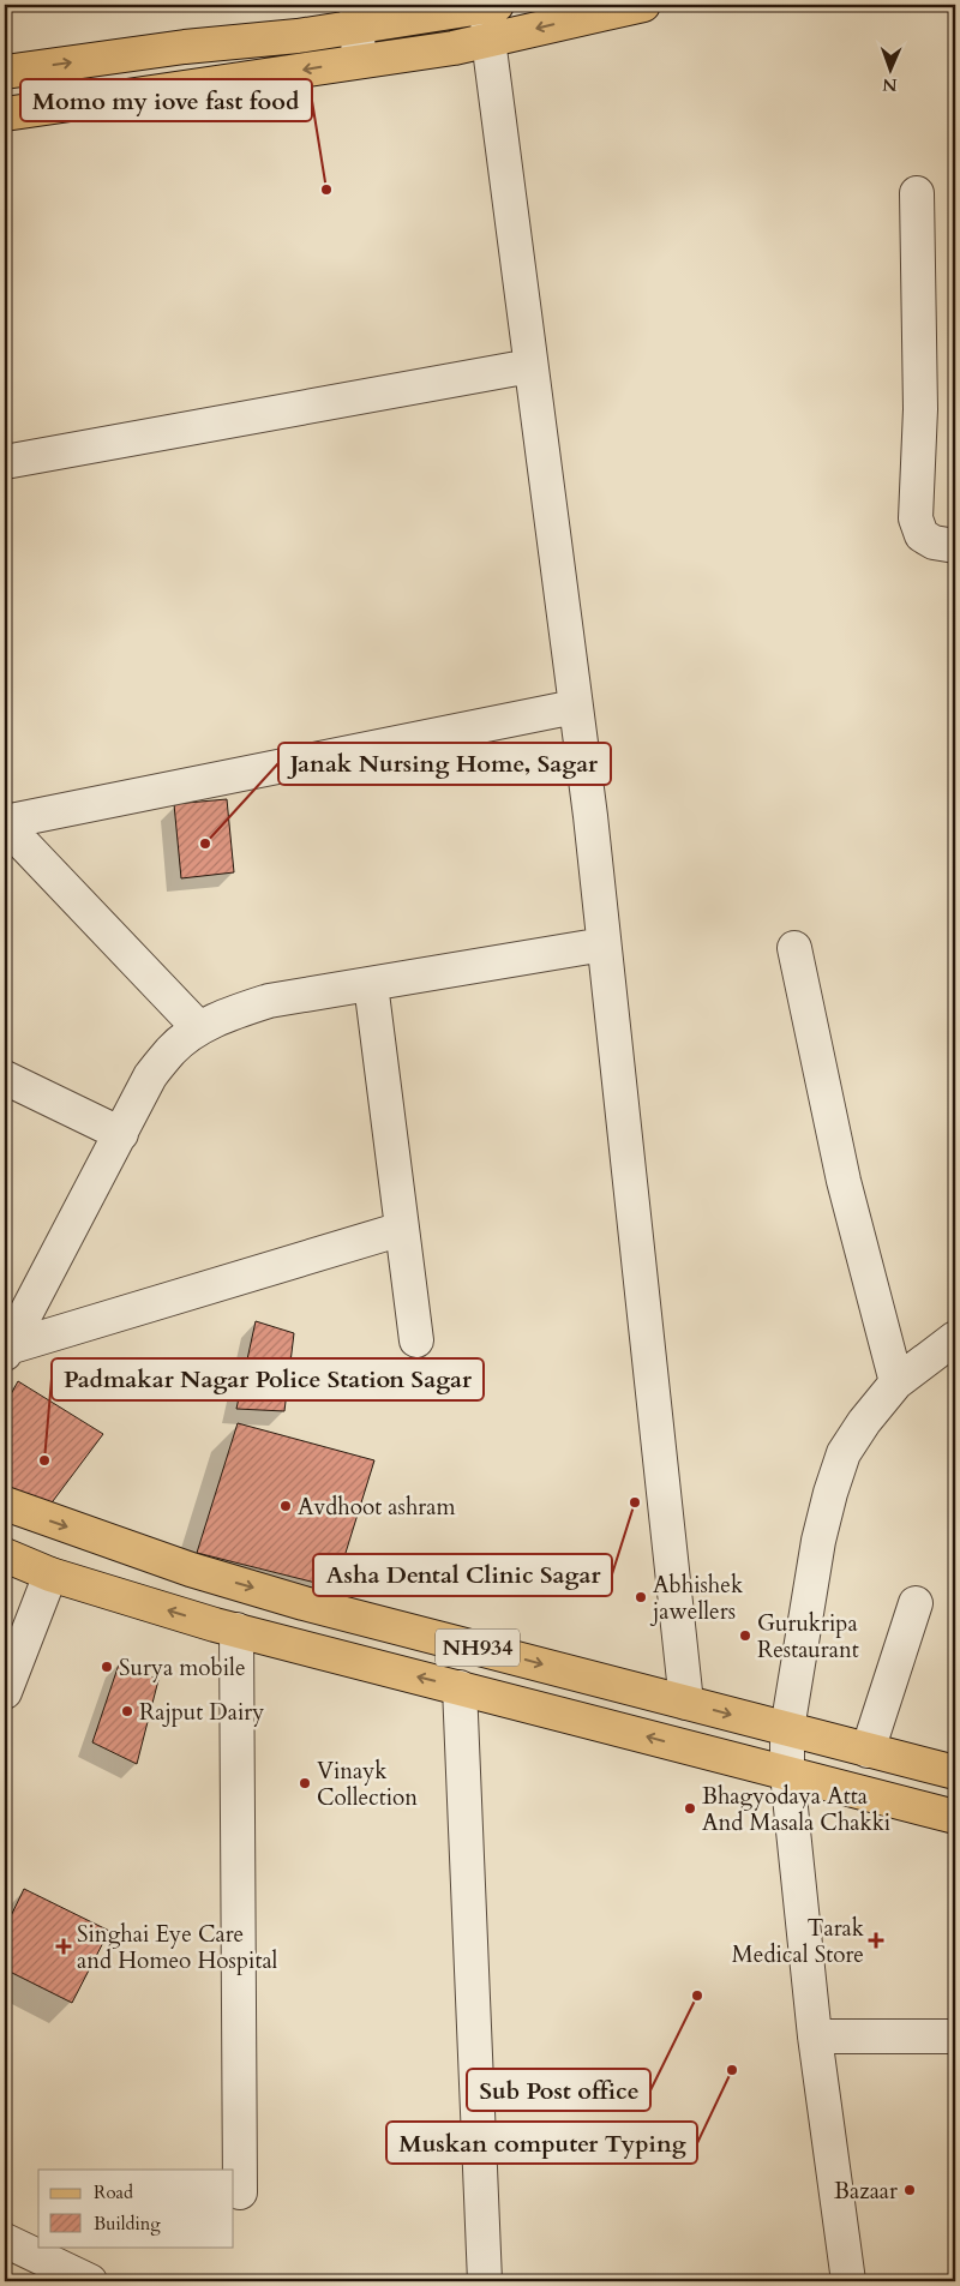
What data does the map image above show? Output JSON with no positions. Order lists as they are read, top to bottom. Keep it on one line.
{"streets":{"main road":["NH934"]},"places":{"other":["Momo my iove fast food","Janak Nursing Home, Sagar","Padmakar Nagar Police Station Sagar","Asha Dental Clinic Sagar","Avdhoot ashram","Abhishek jawellers","Gurukripa Restaurant","Surya mobile","Rajput Dairy","Vinayk Collection","Bhagyodaya Atta And Masala Chakki","Sub Post office","Muskan computer Typing","Bazaar"],"health":["Tarak Medical Store","Singhai Eye Care and Homeo Hospital"]},"legend":["Road","Building"],"north":"bottom"}
